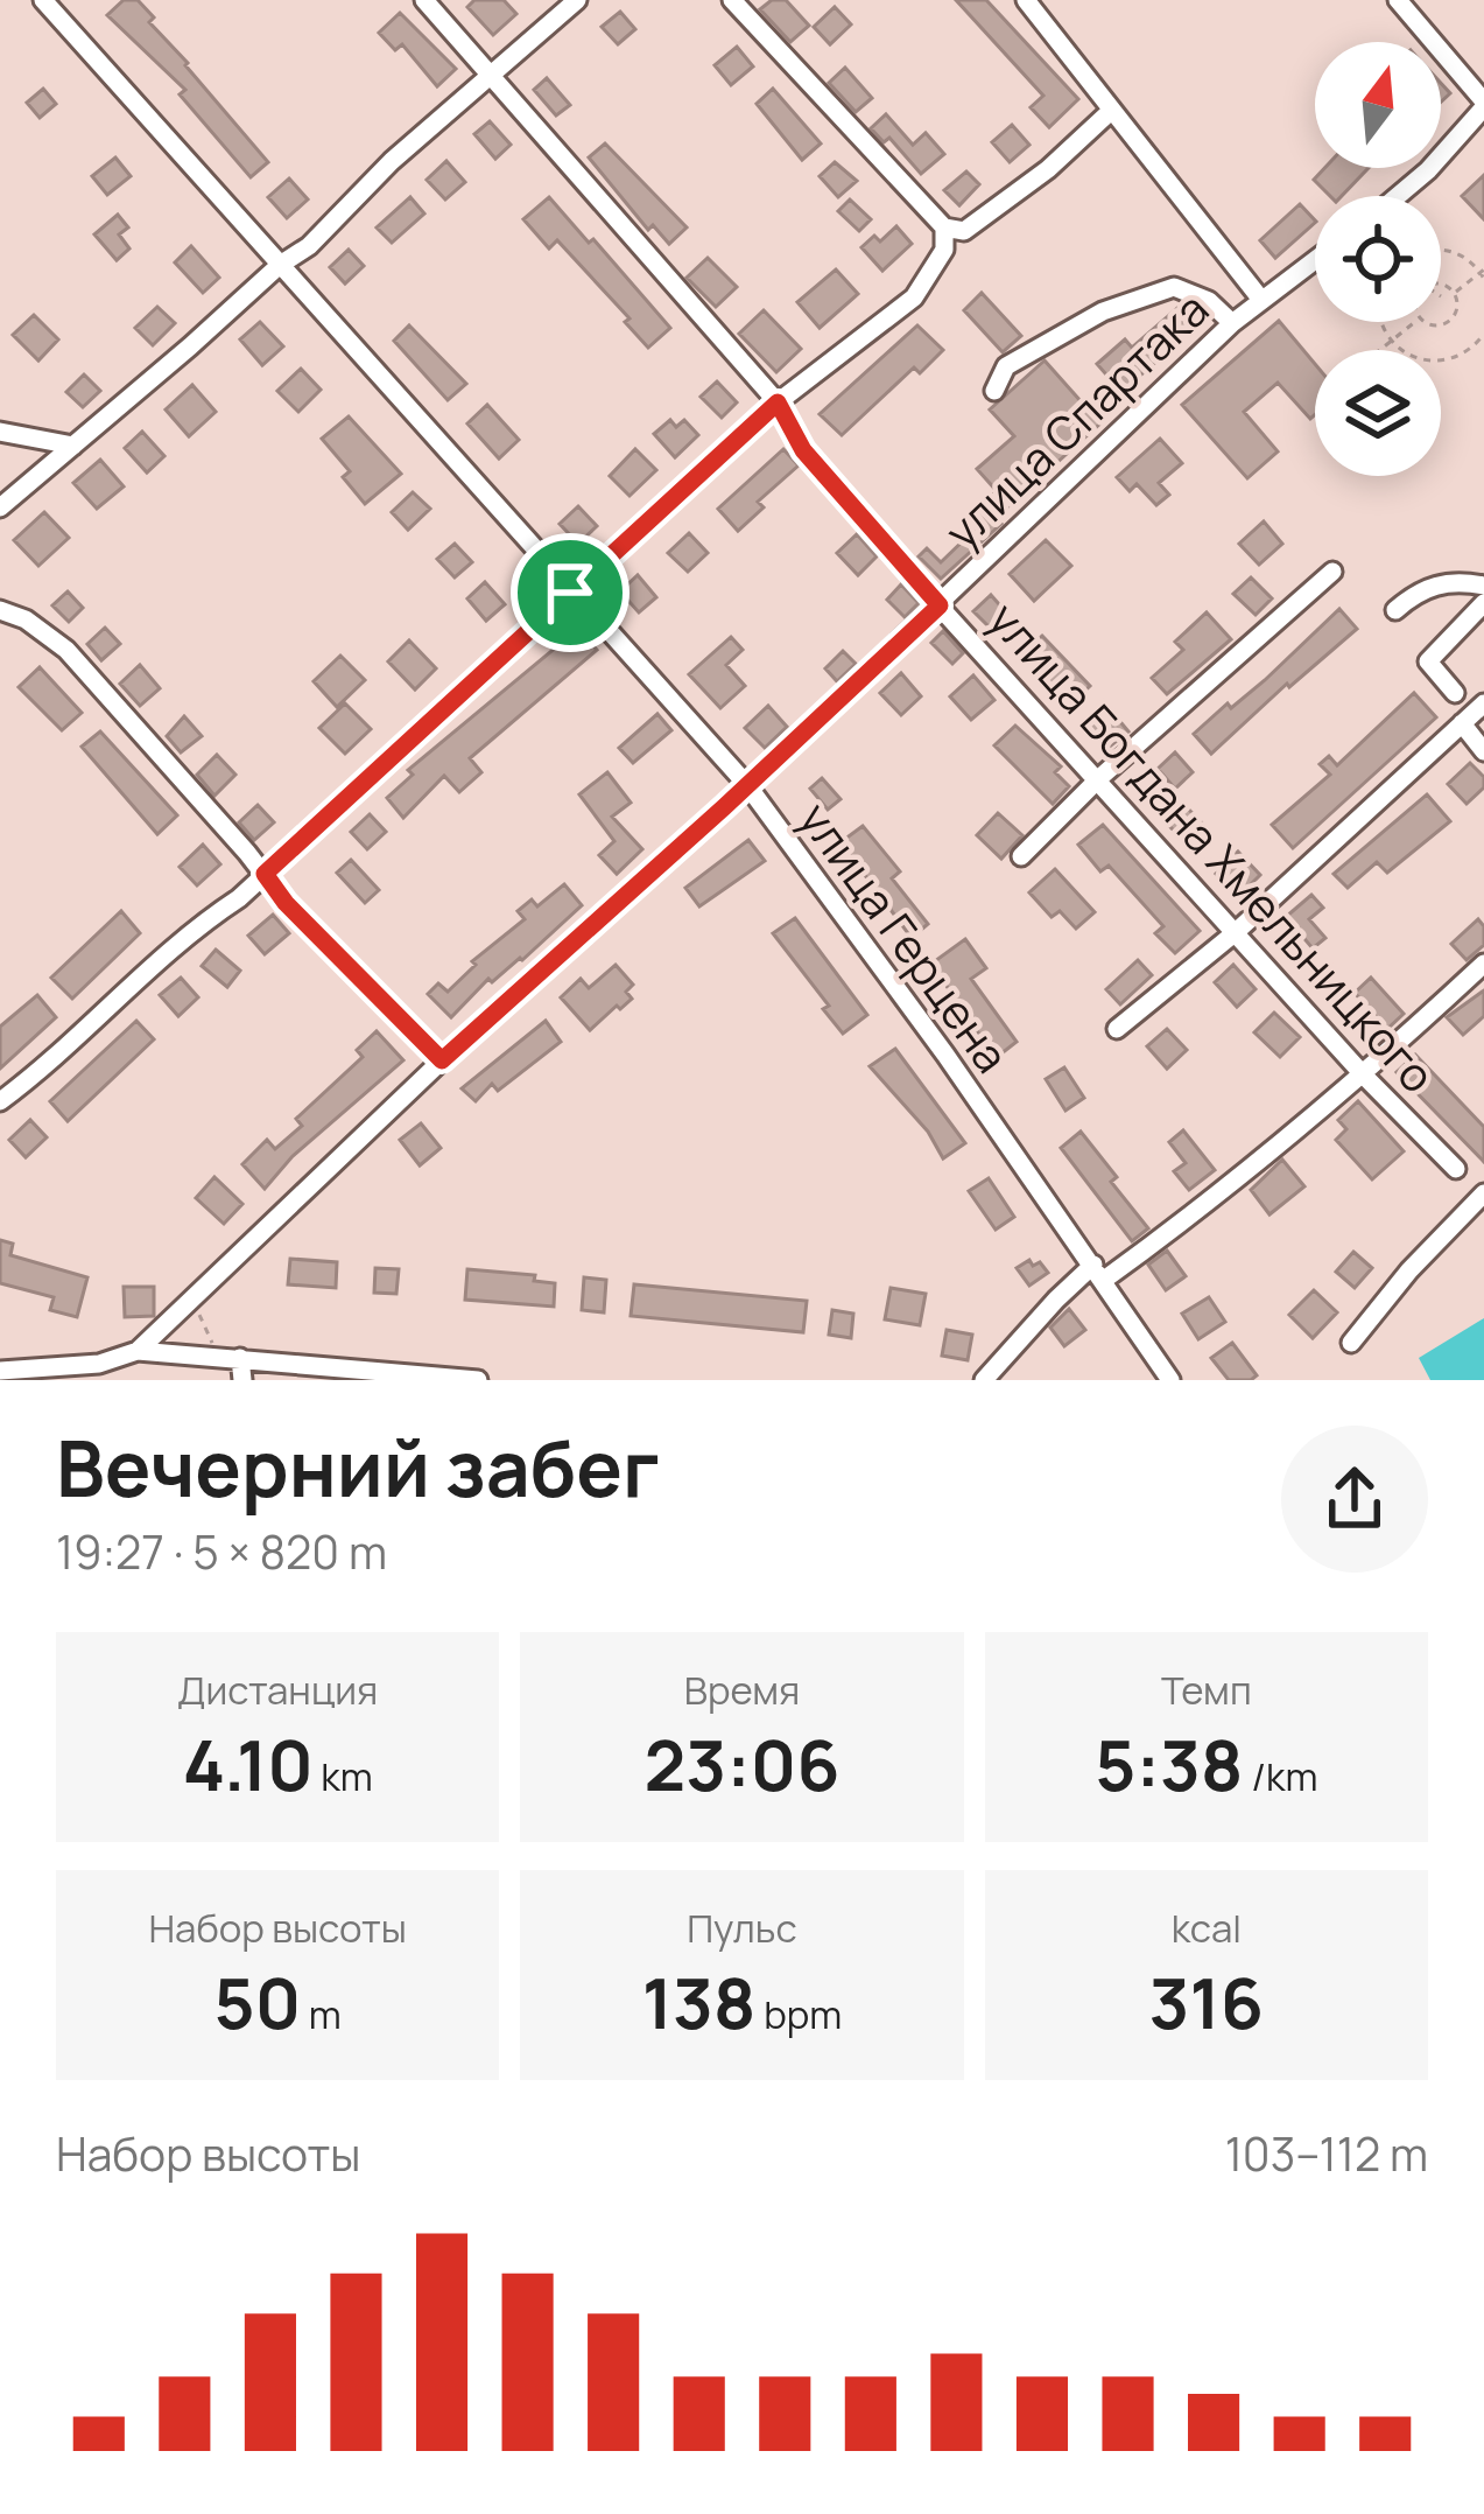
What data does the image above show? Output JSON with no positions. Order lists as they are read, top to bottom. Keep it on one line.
{"streets":{"street":["улица Спартака","улица Богдана Хмельницкого","улица Герцена"]},"crossings":[["улица Спартака","улица Богдана Хмельницкого"],["улица Спартака","улица Герцена"]],"north":"top","page":{"heading":["Вечерний забег","19:27 · 5 × 820 m"],"stats":[["Дистанция","4.10 km"],["Время","23:06"],["Темп","5:38 /km"],["Набор высоты","50 m"],["Пульс","138 bpm"],["kcal","316"]],"chart":["Набор высоты","103–112 m"]}}
